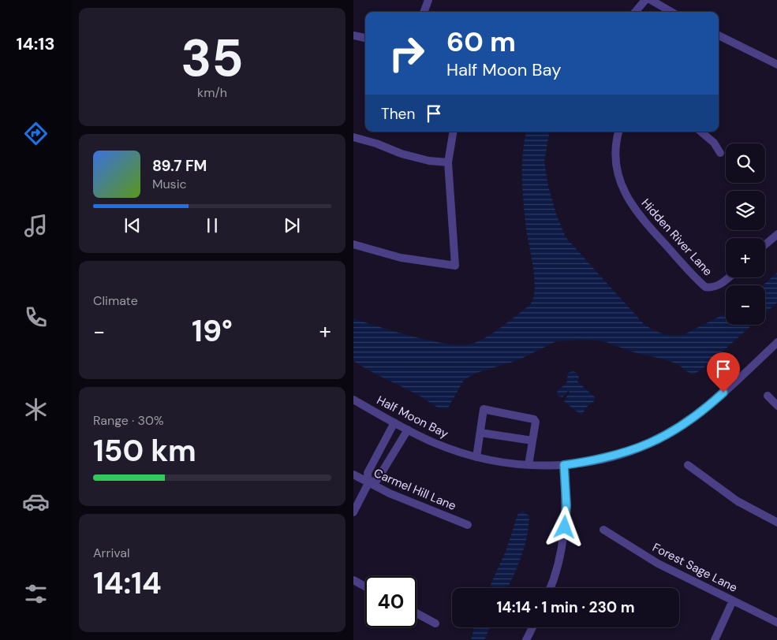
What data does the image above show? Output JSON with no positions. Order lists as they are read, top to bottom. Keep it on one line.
{"streets":{"street":["Hidden River Lane","Half Moon Bay","Carmel Hill Lane","Forest Sage Lane"]},"page":{"tabs":"14:13","tile":[["35","km/h"],"Climate",["Range · 30%","150 km"],["Arrival","14:14"]],"turn":["60 m","Half Moon Bay"],"then":"Then","map_buttons":["+","−"],"song":["89.7 FM","Music"],"heat":["−","19°","+"],"limit":"40","trip":"14:14 · 1 min · 230 m"}}
